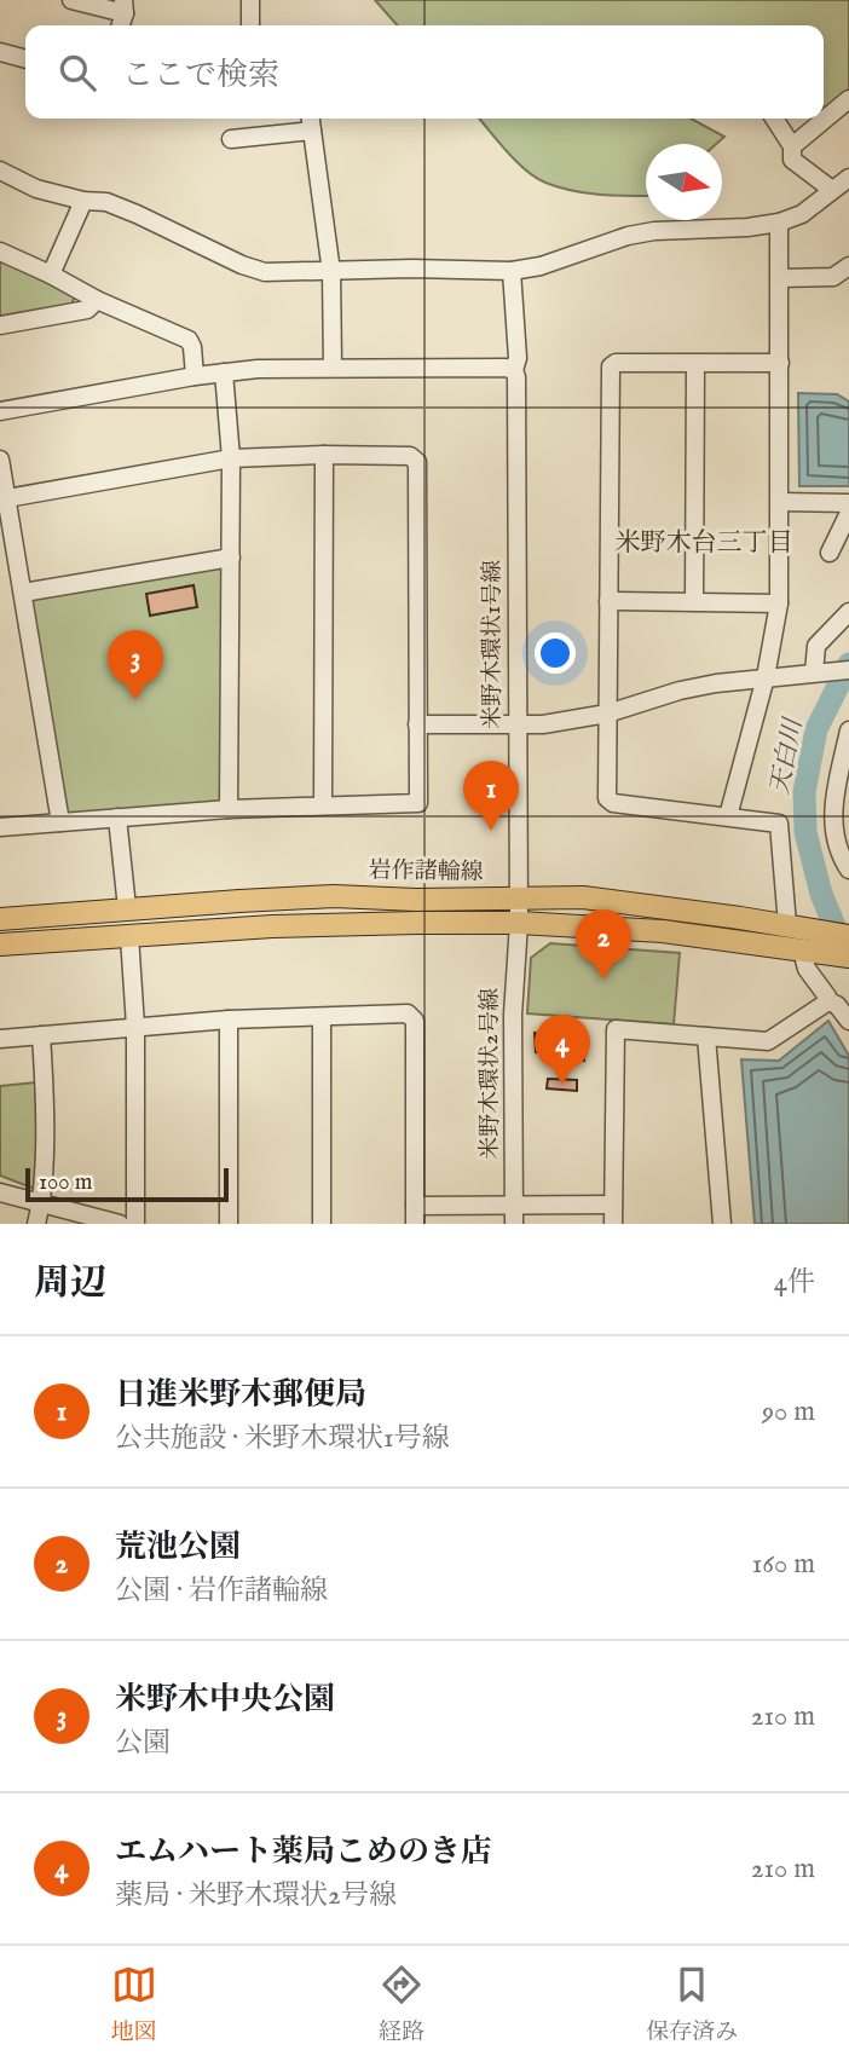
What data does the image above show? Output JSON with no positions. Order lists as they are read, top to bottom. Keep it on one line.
{"streets":{"main road":["岩作諸輪線"],"street":["米野木環状1号線","米野木環状2号線"]},"crossings":[["米野木環状1号線","岩作諸輪線"],["米野木環状1号線","米野木環状2号線"],["岩作諸輪線","米野木環状2号線"]],"districts":["米野木台三丁目"],"water":["天白川"],"scale_bar":"100 m","north":"right","page":{"search":"ここで検索","pins":["3","1","2","4"],"scale":"100 m","heading":["周辺","4件"],"list":[{"mark":"1","name":"日進米野木郵便局","note":"公共施設 · 米野木環状1号線","value":"90 m"},{"mark":"2","name":"荒池公園","note":"公園 · 岩作諸輪線","value":"160 m"},{"mark":"3","name":"米野木中央公園","note":"公園","value":"210 m"},{"mark":"4","name":"エムハート薬局こめのき店","note":"薬局 · 米野木環状2号線","value":"210 m"}],"nav":["地図","経路","保存済み"]}}
